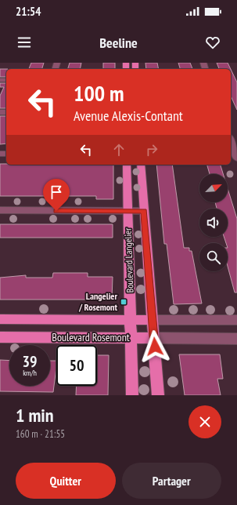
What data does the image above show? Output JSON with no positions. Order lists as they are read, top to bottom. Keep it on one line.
{"streets":{"main road":["Boulevard Langelier","Boulevard Rosemont"]},"crossings":[["Boulevard Langelier","Boulevard Rosemont"]],"places":{"transit":["Langelier / Rosemont"]},"north":"top right","page":{"status":"21:54","header":"Beeline","turn":["100 m","Avenue Alexis-Contant"],"speed":"39 km/h","limit":"50","heading":["1 min","160 m · 21:55"],"buttons":["Quitter","Partager"]}}
